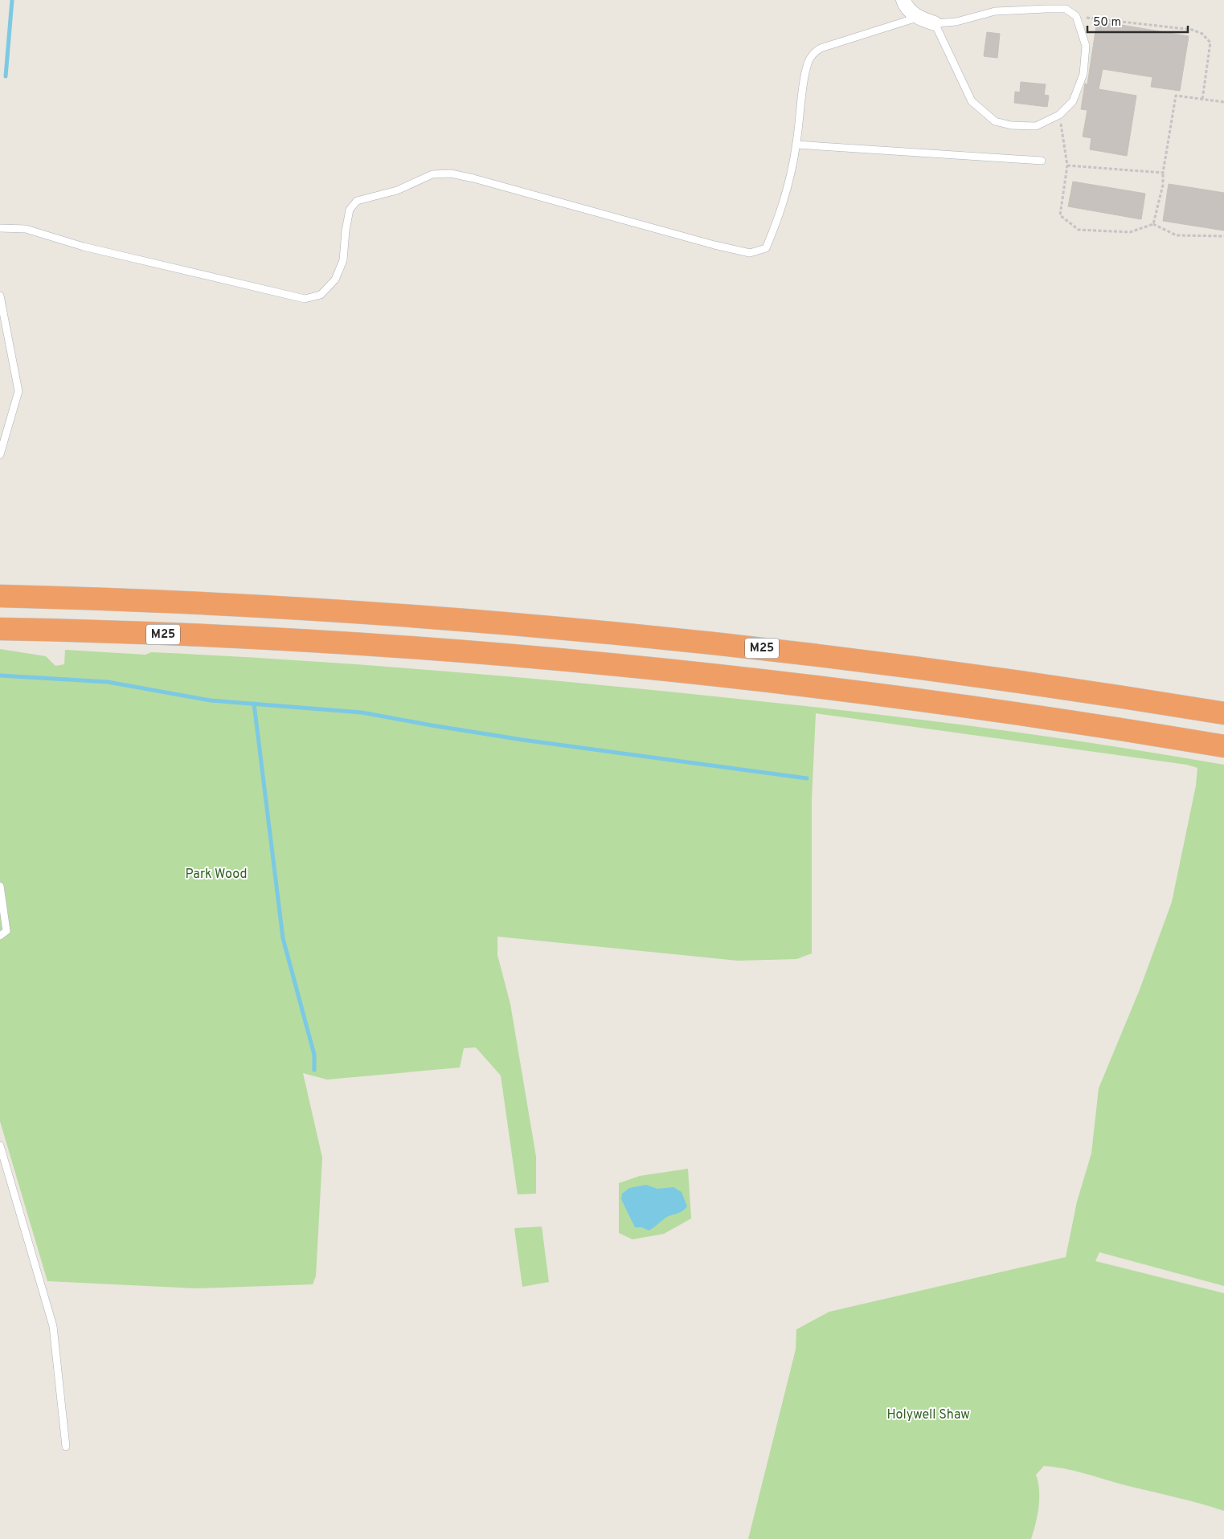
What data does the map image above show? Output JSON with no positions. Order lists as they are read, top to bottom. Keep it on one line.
{"streets":{"highway":["M25"]},"parks":["Park Wood","Holywell Shaw"],"scale_bar":"50 m"}
